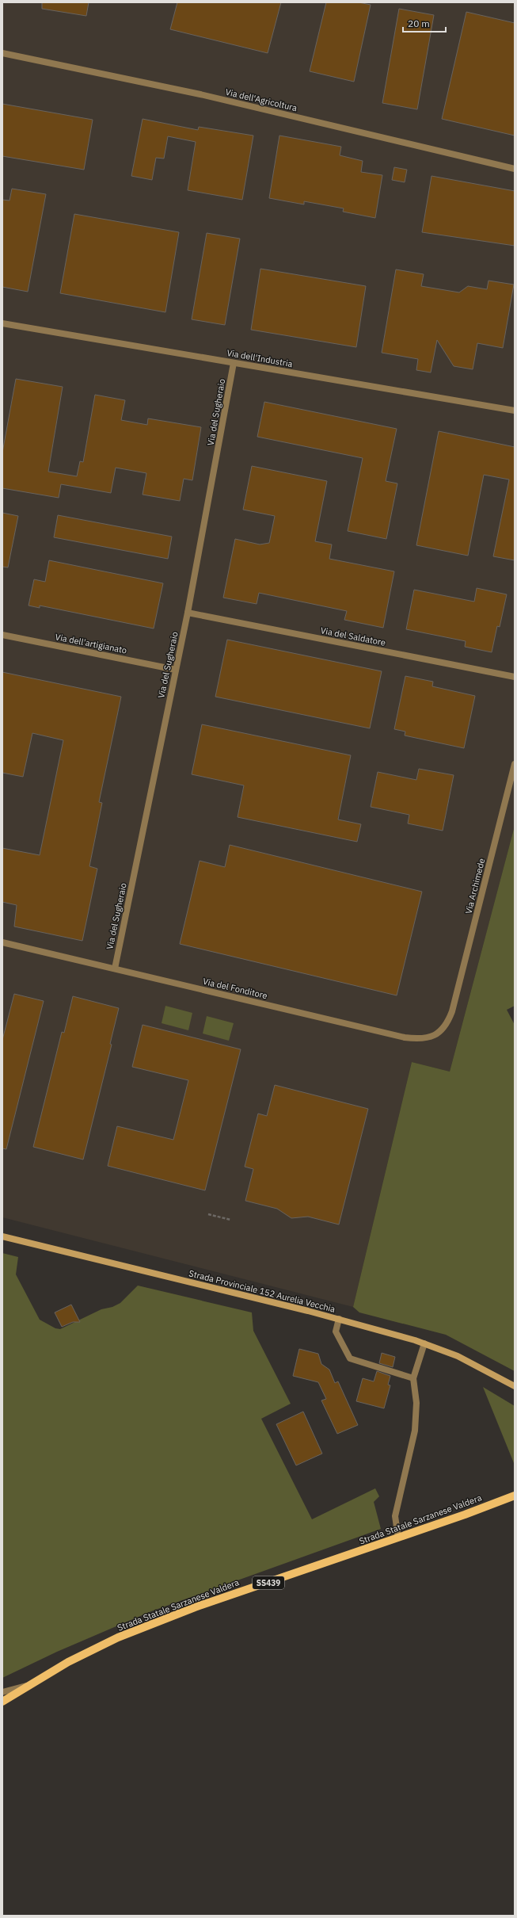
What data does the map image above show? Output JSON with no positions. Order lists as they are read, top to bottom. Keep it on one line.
{"streets":{"main road":["Strada Provinciale 152 Aurelia Vecchia","Strada Statale Sarzanese Valdera","SS439"],"street":["Via dell'Agricoltura","Via dell'Industria","Via del Sugheraio","Via del Saldatore","Via dell'artigianato","Via Archimede","Via del Fonditore"]},"crossings":[["Via dell'Industria","Via del Sugheraio"],["Via del Sugheraio","Via del Saldatore"],["Via del Sugheraio","Via dell'artigianato"],["Via del Sugheraio","Via del Fonditore"],["Via Archimede","Via del Fonditore"]],"scale_bar":"20 m"}
